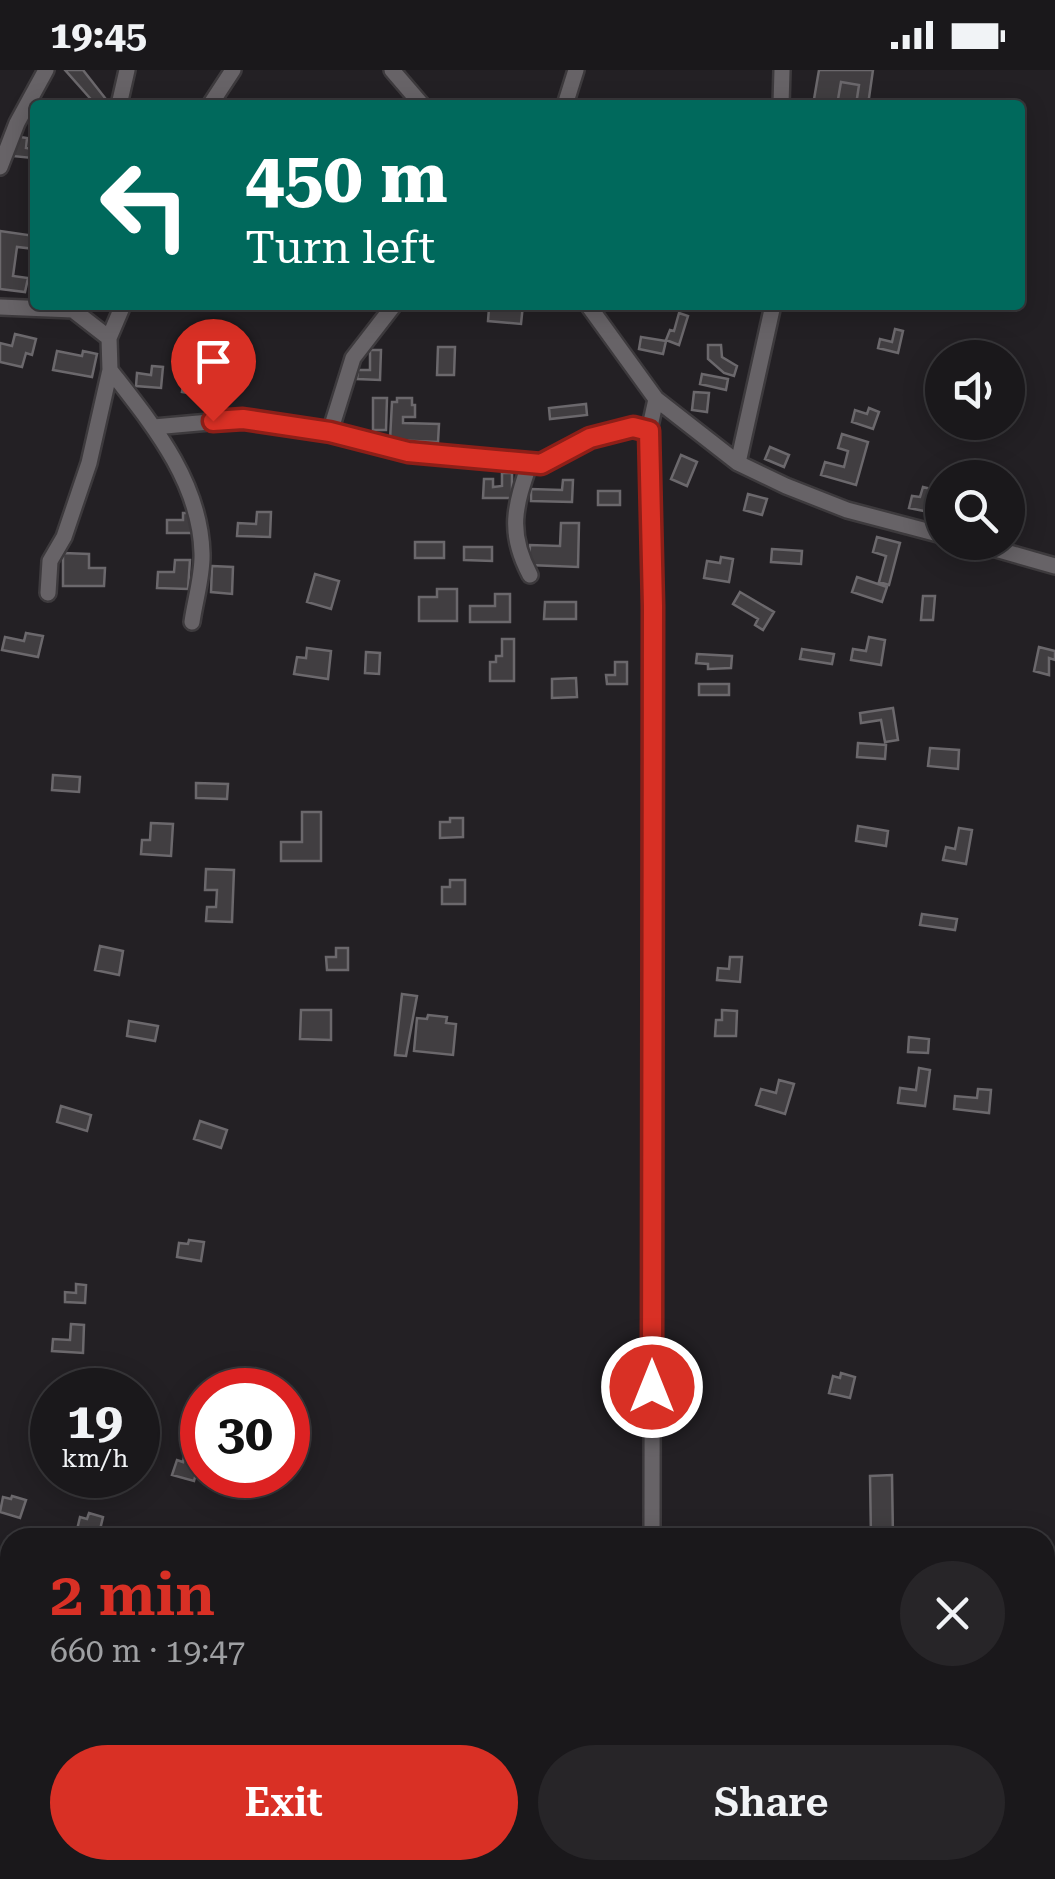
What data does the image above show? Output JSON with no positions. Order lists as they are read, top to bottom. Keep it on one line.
{"page":{"status":"19:45","turn":["450 m","Turn left"],"speed":"19 km/h","limit":"30","heading":["2 min","660 m · 19:47"],"buttons":["Exit","Share"]}}
